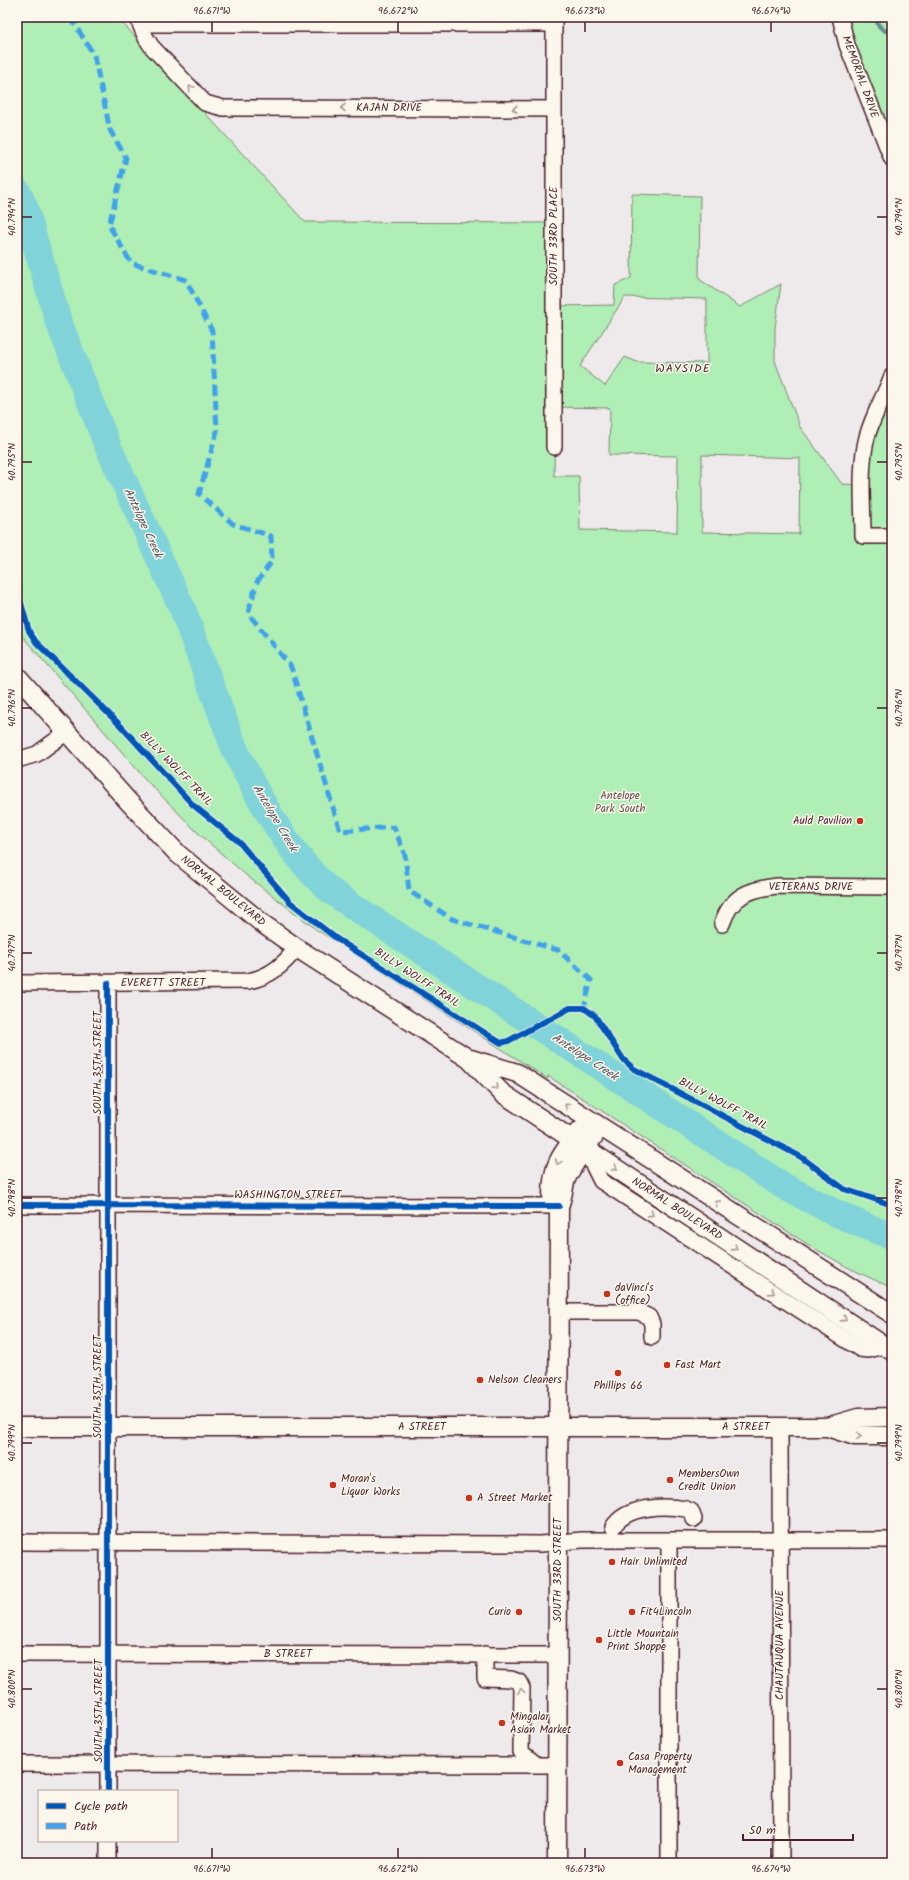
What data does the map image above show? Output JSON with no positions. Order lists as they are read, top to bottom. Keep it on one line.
{"streets":{"main road":["NORMAL BOULEVARD","A STREET","SOUTH 33RD STREET"],"street":["MEMORIAL DRIVE","KAJAN DRIVE","SOUTH 33RD PLACE","VETERANS DRIVE","EVERETT STREET","SOUTH 35TH STREET","WASHINGTON STREET","CHAUTAUQUA AVENUE","B STREET"],"cycle path":["BILLY WOLFF TRAIL"]},"crossings":[["KAJAN DRIVE","SOUTH 33RD PLACE"],["NORMAL BOULEVARD","EVERETT STREET"],["NORMAL BOULEVARD","SOUTH 33RD STREET"],["EVERETT STREET","SOUTH 35TH STREET"],["SOUTH 35TH STREET","WASHINGTON STREET"],["SOUTH 35TH STREET","A STREET"],["SOUTH 35TH STREET","B STREET"],["WASHINGTON STREET","SOUTH 33RD STREET"],["A STREET","SOUTH 33RD STREET"],["A STREET","CHAUTAUQUA AVENUE"],["SOUTH 33RD STREET","B STREET"]],"districts":["WAYSIDE"],"water":["Antelope Creek"],"parks":["Antelope Park South"],"places":["Auld Pavilion","daVinci's (office)","Fast Mart","Phillips 66","Nelson Cleaners","MembersOwn Credit Union","Moran's Liquor Works","A Street Market","Hair Unlimited","Curio","Fit4Lincoln","Little Mountain Print Shoppe","Mingalar Asian Market","Casa Property Management"],"legend":["Cycle path","Path"],"scale_bar":"50 m","coordinates":["96.671°W","96.672°W","96.673°W","96.674°W","40.794°N","40.795°N","40.796°N","40.797°N","40.798°N","40.799°N","40.800°N"]}
